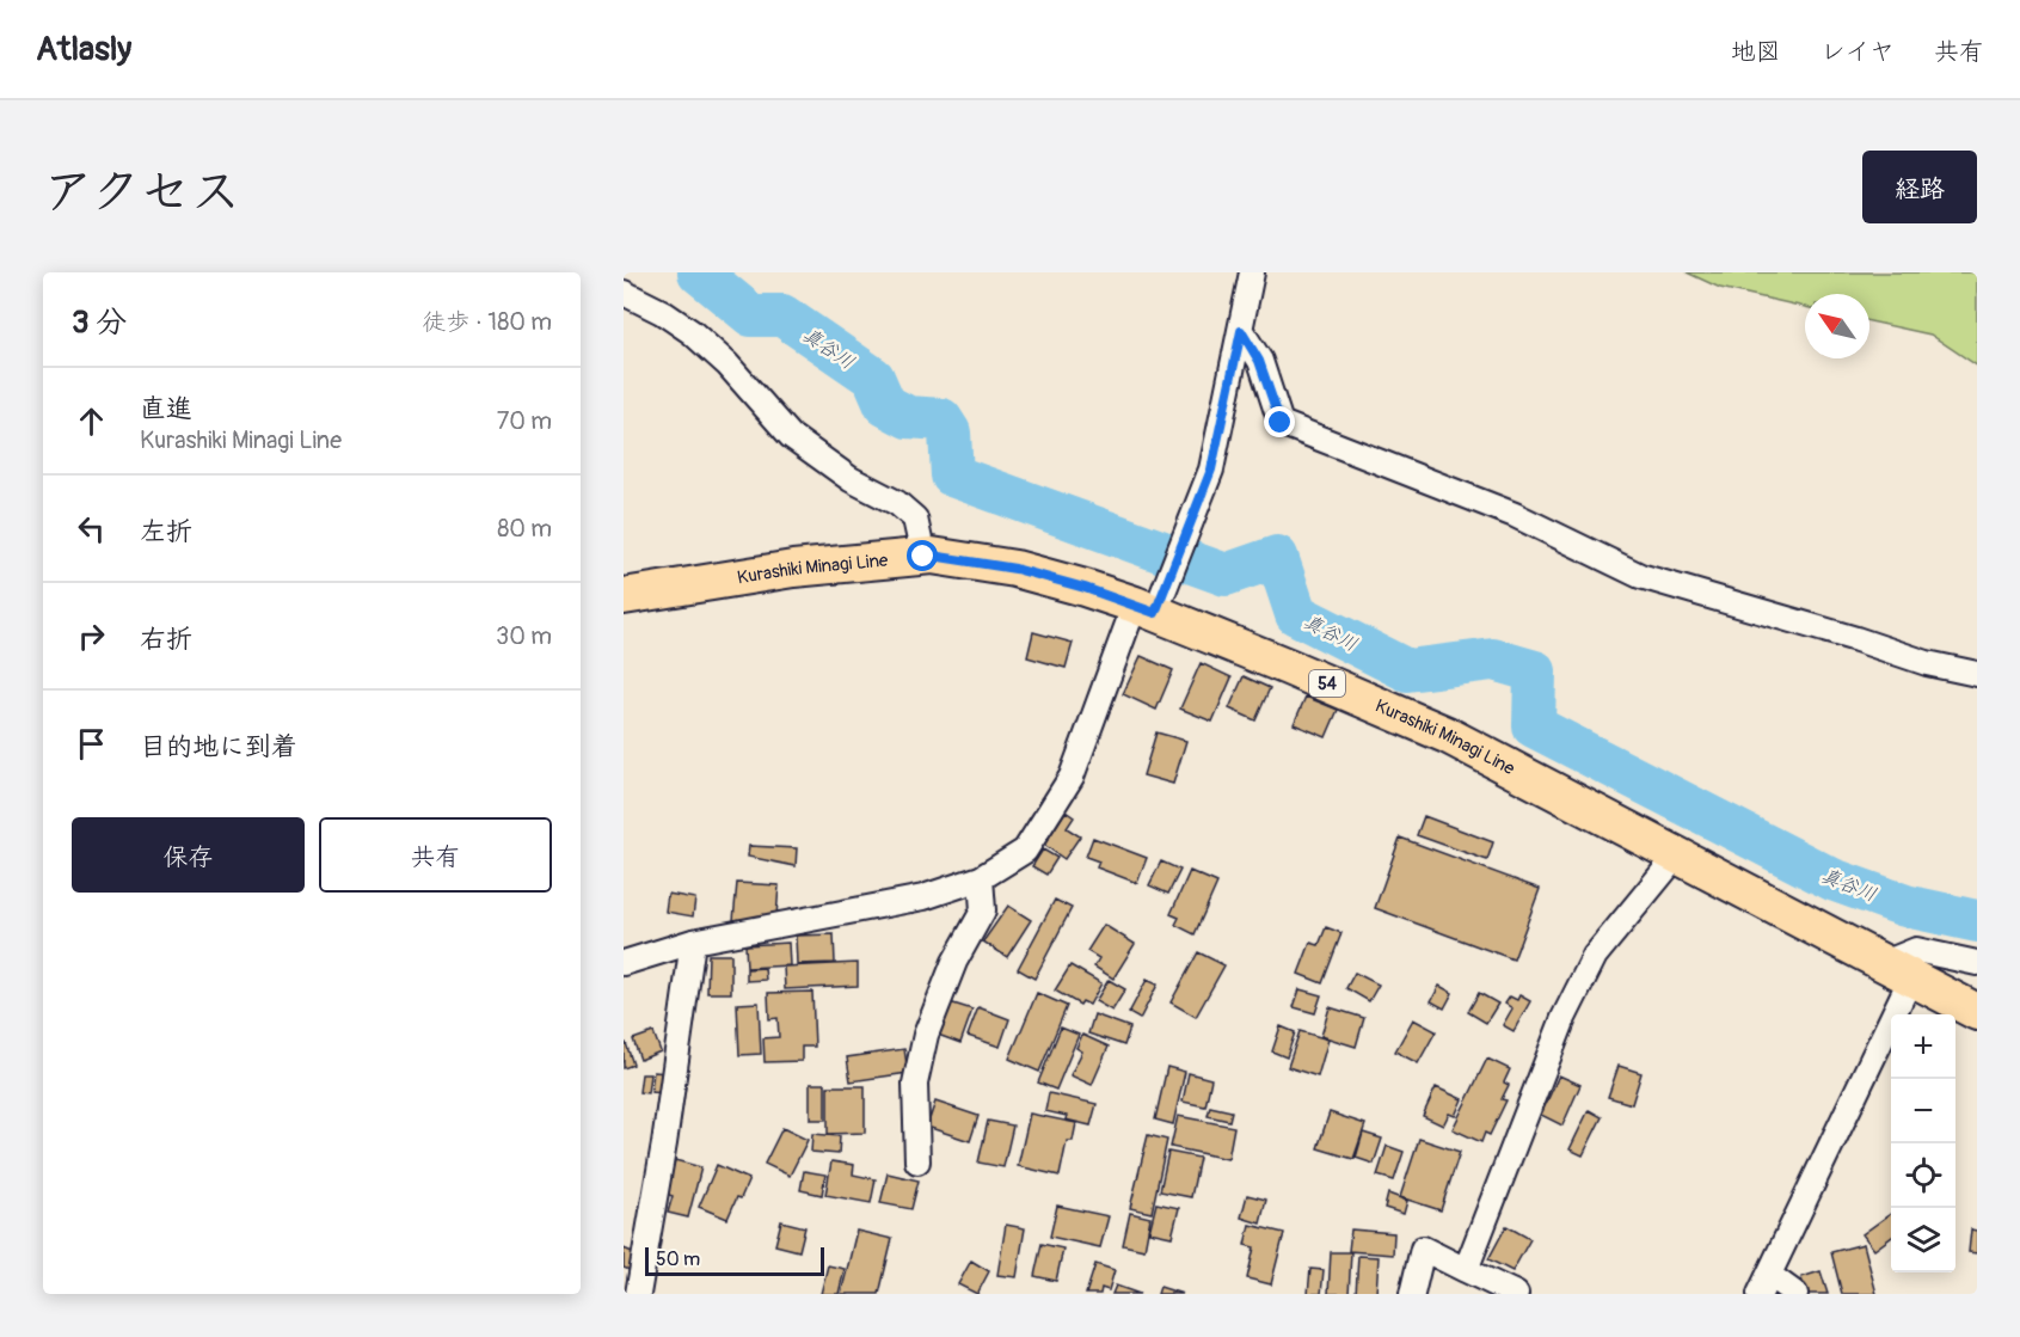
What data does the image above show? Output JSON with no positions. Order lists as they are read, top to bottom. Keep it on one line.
{"streets":{"main road":["Kurashiki Minagi Line","54"]},"water":["真谷川"],"scale_bar":"50 m","north":"top left","page":{"header":"Atlasly","nav":["地図","レイヤ","共有"],"title":"アクセス","buttons":["経路",["保存","共有"]],"heading":["3 分","徒歩 · 180 m"],"list":[["直進","Kurashiki Minagi Line","70 m"],["左折","80 m"],["右折","30 m"],"目的地に到着"],"map_buttons":["+","−"],"scale":"50 m"}}
